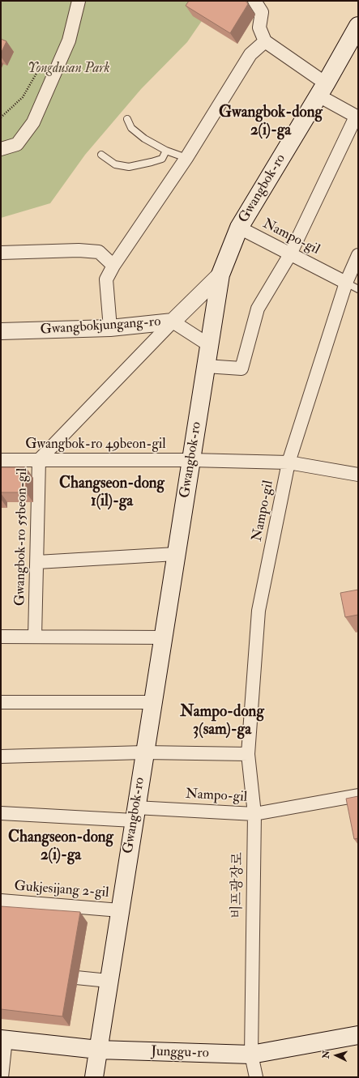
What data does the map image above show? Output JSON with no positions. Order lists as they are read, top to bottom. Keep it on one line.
{"streets":{"main road":["Gwangbok-ro","Junggu-ro"],"street":["Nampo-gil","Gwangbokjungang-ro","Gwangbok-ro 49beon-gil","Gwangbok-ro 55beon-gil","비프광장로","Gukjesijang 2-gil"]},"crossings":[["Gwangbok-ro","Nampo-gil"],["Gwangbok-ro","Gwangbokjungang-ro"],["Gwangbok-ro","Gwangbok-ro 49beon-gil"],["Gwangbok-ro","Gukjesijang 2-gil"],["Gwangbok-ro","Junggu-ro"],["Nampo-gil","Gwangbok-ro 49beon-gil"],["Nampo-gil","비프광장로"],["Gwangbokjungang-ro","Gwangbok-ro 55beon-gil"],["Gwangbok-ro 49beon-gil","Gwangbok-ro 55beon-gil"],["비프광장로","Junggu-ro"]],"districts":["Gwangbok-dong 2(i)-ga","Changseon-dong 1(il)-ga","Nampo-dong 3(sam)-ga","Changseon-dong 2(i)-ga"],"parks":["Yongdusan Park"],"north":"left"}
